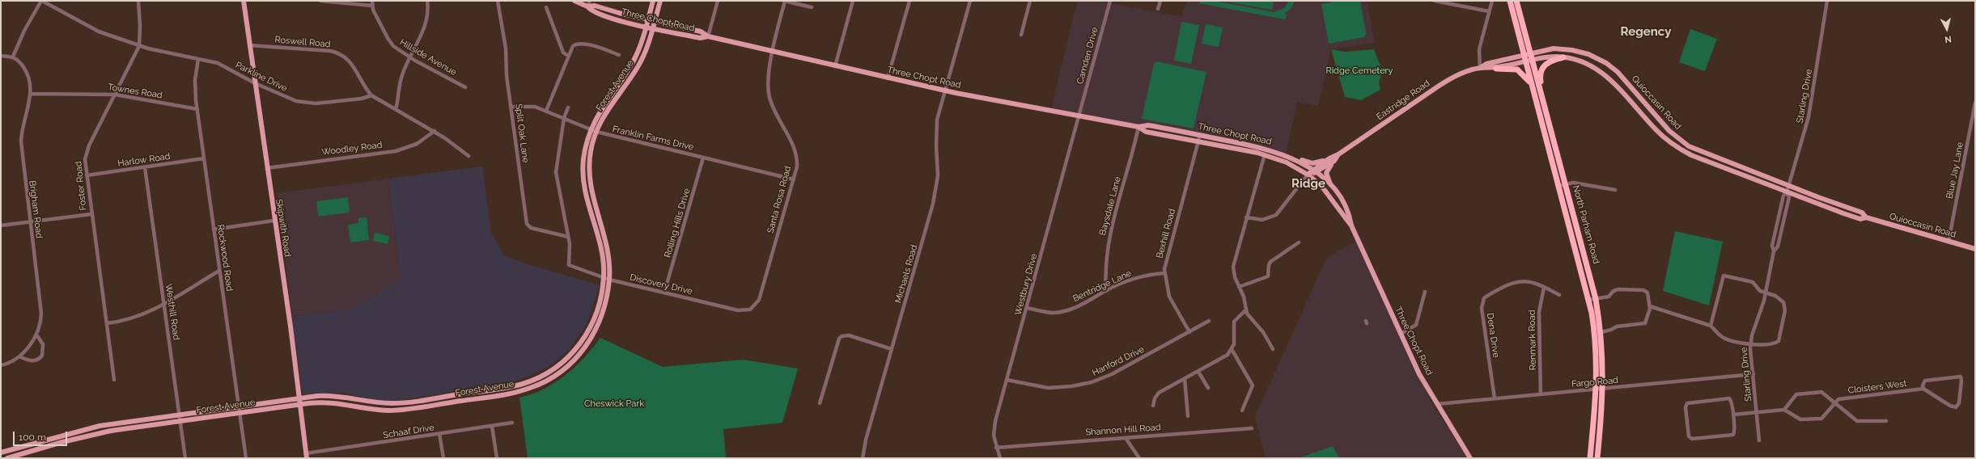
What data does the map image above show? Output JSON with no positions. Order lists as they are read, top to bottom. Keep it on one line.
{"streets":{"highway":["North Parham Road"],"main road":["Three Chopt Road","Forest Avenue","Eastridge Road","Quioccasin Road","Skipwith Road"],"street":["Roswell Road","Camden Drive","Hillside Avenue","Parkline Drive","Townes Road","Starling Drive","Split Oak Lane","Franklin Farms Drive","Woodley Road","Harlow Road","Blue Jay Lane","Foster Road","Santa Rosa Road","Baysdale Lane","Brigham Road","Rolling Hills Drive","Bexhill Road","Rockwood Road","Michaels Road","Discovery Drive","Westbury Drive","Bentridge Lane","Westhill Road","Dena Drive","Renmark Road","Hanford Drive","Fargo Road","Cloisters West","Shannon Hill Road","Schaaf Drive"]},"crossings":[["Three Chopt Road","Camden Drive"],["Three Chopt Road","Forest Avenue"],["Three Chopt Road","Eastridge Road"],["Three Chopt Road","Santa Rosa Road"],["Three Chopt Road","Baysdale Lane"],["Three Chopt Road","Bexhill Road"],["Three Chopt Road","Michaels Road"],["Three Chopt Road","Westbury Drive"],["Three Chopt Road","Fargo Road"],["Roswell Road","Parkline Drive"],["Roswell Road","Skipwith Road"],["Camden Drive","Westbury Drive"],["Parkline Drive","Foster Road"],["Parkline Drive","Skipwith Road"],["Parkline Drive","Rockwood Road"],["Forest Avenue","Franklin Farms Drive"],["Forest Avenue","Skipwith Road"],["Forest Avenue","Rockwood Road"],["Forest Avenue","Discovery Drive"],["Forest Avenue","Westhill Road"],["Townes Road","Foster Road"],["Townes Road","Brigham Road"],["Townes Road","Rockwood Road"],["Starling Drive","Quioccasin Road"],["Starling Drive","Fargo Road"],["Eastridge Road","Quioccasin Road"],["Eastridge Road","North Parham Road"],["Quioccasin Road","Blue Jay Lane"],["Quioccasin Road","North Parham Road"],["Split Oak Lane","Franklin Farms Drive"],["Split Oak Lane","Discovery Drive"],["Franklin Farms Drive","Santa Rosa Road"],["Franklin Farms Drive","Rolling Hills Drive"],["Woodley Road","Skipwith Road"],["Harlow Road","Foster Road"],["Harlow Road","Rockwood Road"],["Harlow Road","Westhill Road"],["Santa Rosa Road","Discovery Drive"],["Baysdale Lane","Bentridge Lane"],["Rolling Hills Drive","Discovery Drive"],["North Parham Road","Fargo Road"],["Skipwith Road","Schaaf Drive"],["Bexhill Road","Bentridge Lane"],["Bexhill Road","Hanford Drive"],["Westbury Drive","Bentridge Lane"],["Westbury Drive","Hanford Drive"],["Westbury Drive","Shannon Hill Road"],["Dena Drive","Renmark Road"],["Dena Drive","Fargo Road"],["Renmark Road","Fargo Road"]],"districts":["Regency","Ridge"],"parks":["Ridge Cemetery","Cheswick Park"],"scale_bar":"100 m","north":"bottom"}
